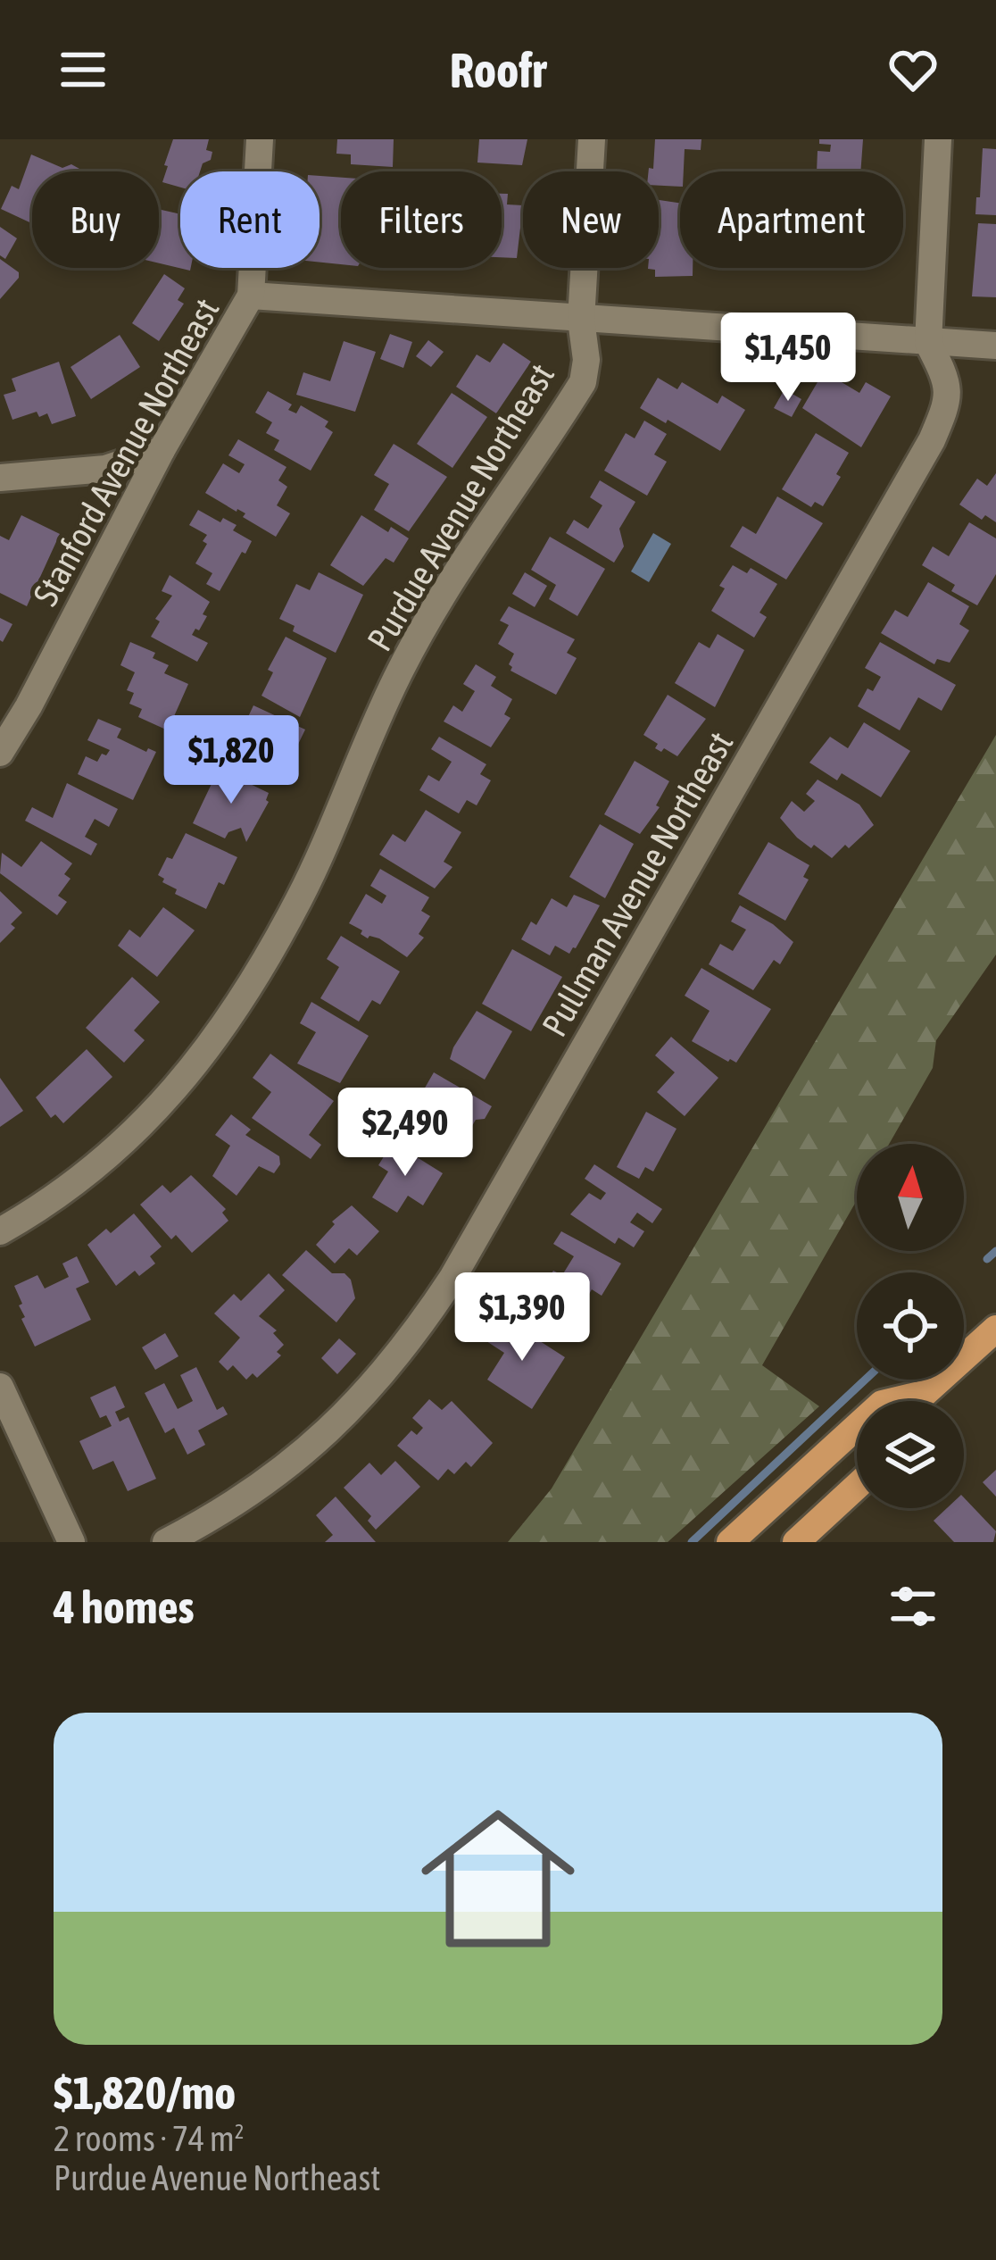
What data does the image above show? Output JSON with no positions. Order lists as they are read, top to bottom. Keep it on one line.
{"streets":{"street":["Stanford Avenue Northeast","Purdue Avenue Northeast","Pullman Avenue Northeast"]},"north":"top","page":{"header":"Roofr","chip":["Buy","Rent","Filters","New","Apartment"],"price":["$1,450","$1,820","$2,490","$1,390"],"heading":"4 homes","list":[{"name":"$1,820/mo","note":"2 rooms · 74 m² · Purdue Avenue Northeast"}]}}
